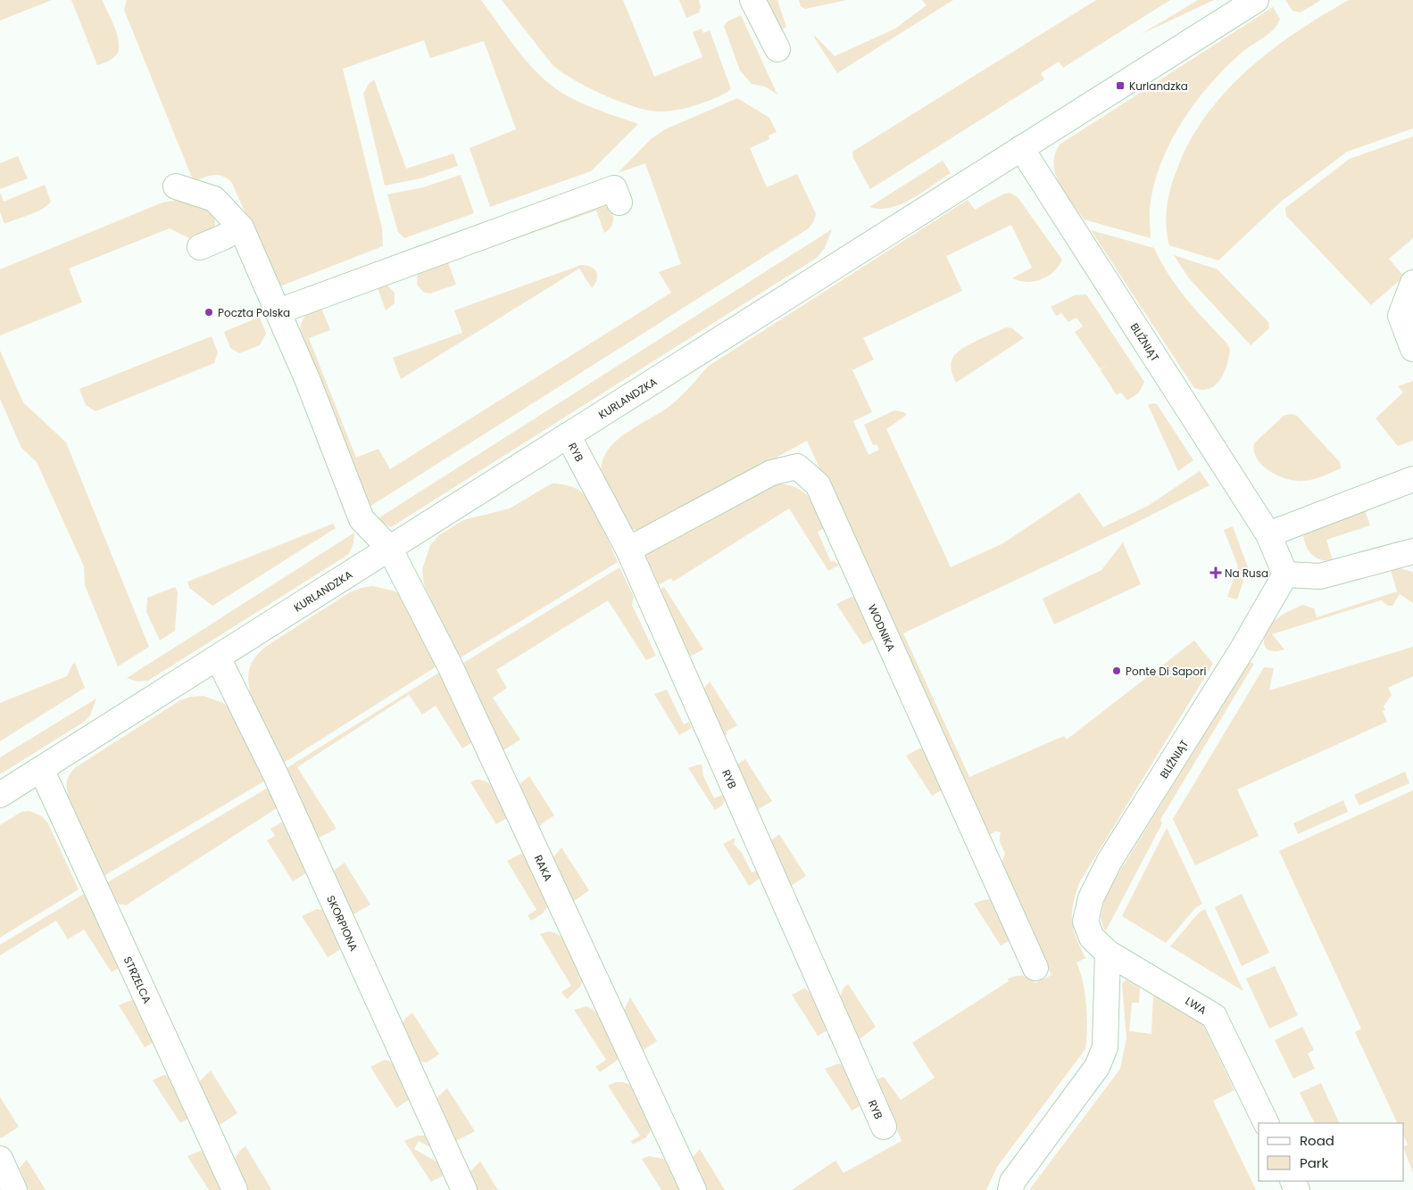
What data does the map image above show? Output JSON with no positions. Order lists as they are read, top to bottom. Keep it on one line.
{"streets":{"street":["BLIŹNIĄT","KURLANDZKA","RYB","WODNIKA","RAKA","SKORPIONA","STRZELCA","LWA"]},"crossings":[["BLIŹNIĄT","KURLANDZKA"],["BLIŹNIĄT","LWA"],["KURLANDZKA","RYB"],["KURLANDZKA","RAKA"],["KURLANDZKA","SKORPIONA"],["KURLANDZKA","STRZELCA"],["RYB","WODNIKA"]],"places":{"transit":["Kurlandzka"],"other":["Poczta Polska","Ponte Di Sapori"],"health":["Na Rusa"]},"legend":["Road","Park"]}
